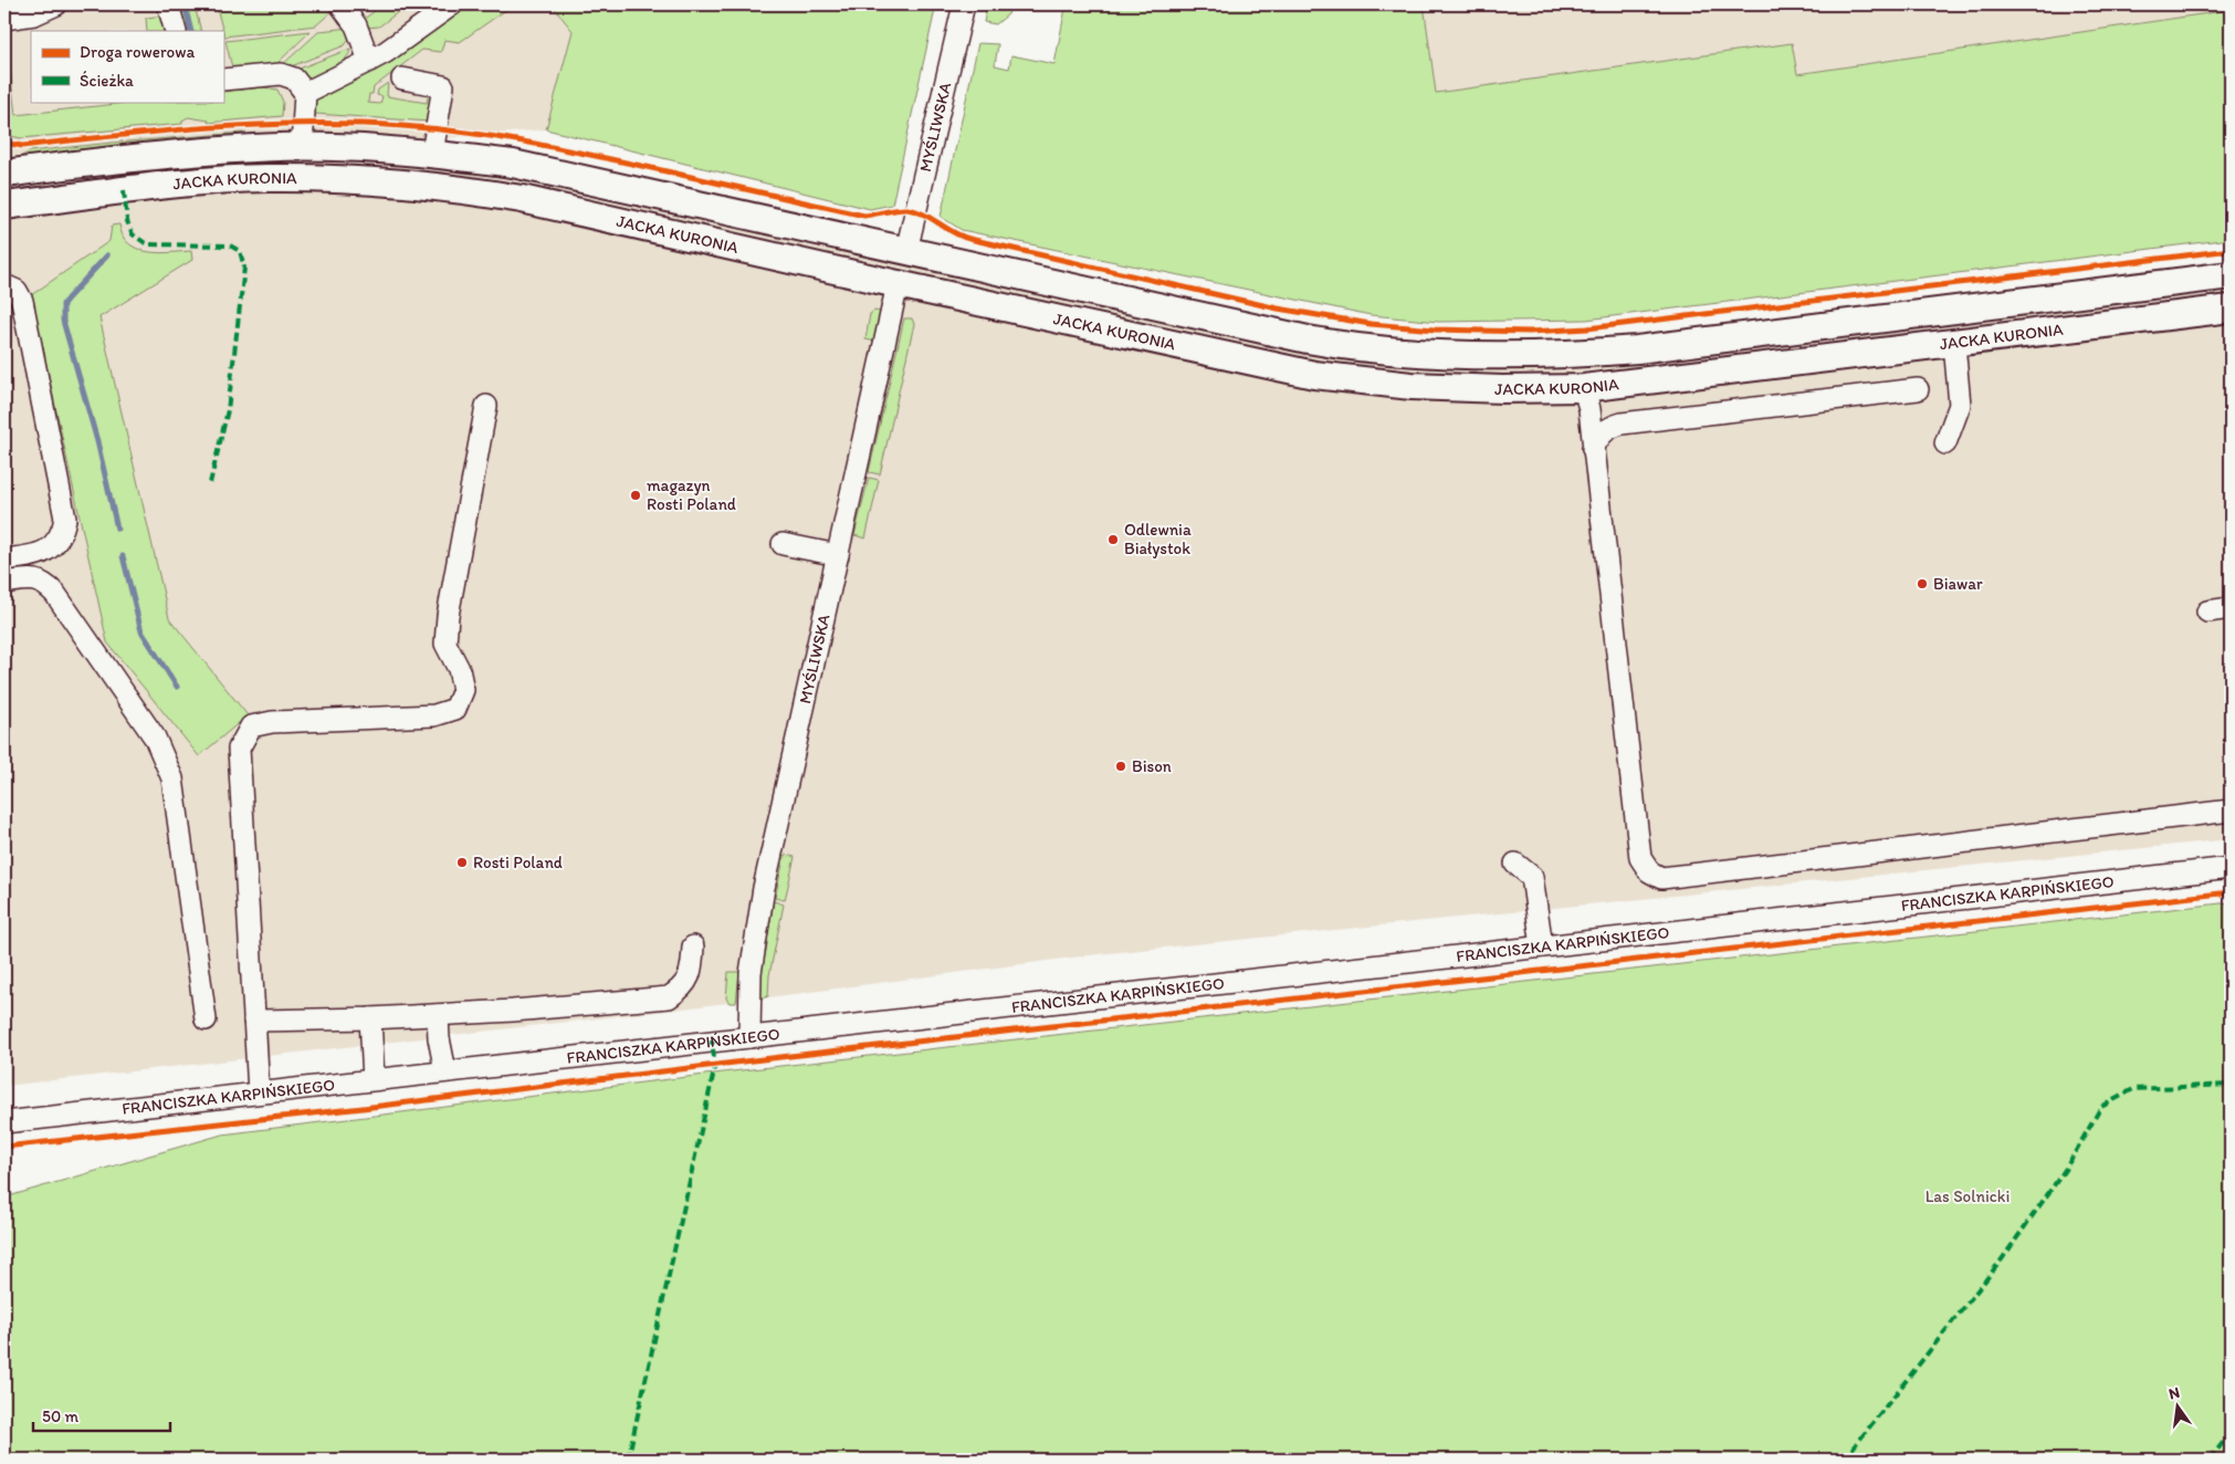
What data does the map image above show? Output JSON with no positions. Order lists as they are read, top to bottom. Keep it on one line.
{"streets":{"main road":["JACKA KURONIA"],"street":["MYŚLIWSKA","FRANCISZKA KARPIŃSKIEGO"]},"crossings":[["MYŚLIWSKA","JACKA KURONIA"],["MYŚLIWSKA","FRANCISZKA KARPIŃSKIEGO"]],"parks":["Las Solnicki"],"places":["magazyn Rosti Poland","Odlewnia Białystok","Biawar","Bison","Rosti Poland"],"legend":["Droga rowerowa","Ścieżka"],"scale_bar":"50 m","north":"top"}
